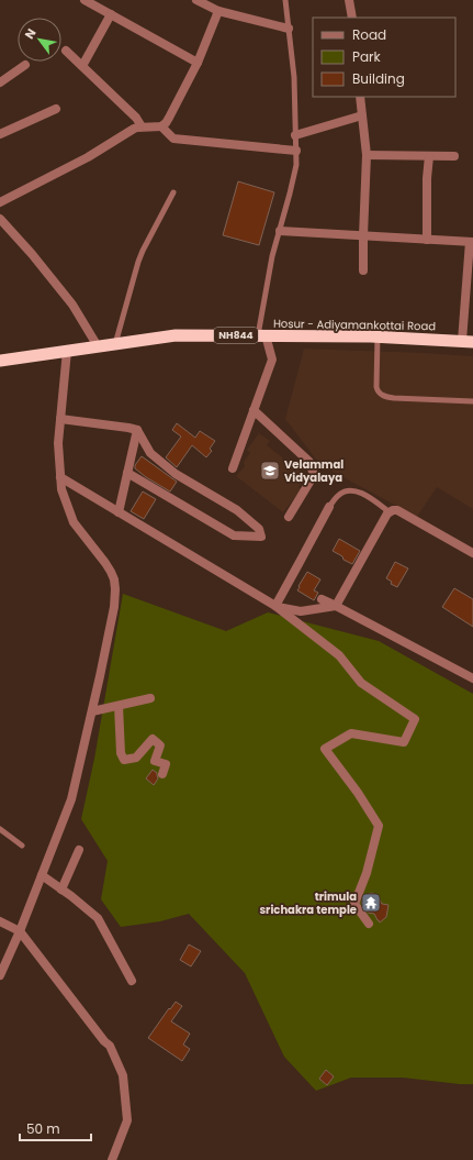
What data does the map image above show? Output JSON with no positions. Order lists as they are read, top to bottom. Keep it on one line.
{"streets":{"highway":["Hosur - Adiyamankottai Road","NH844"]},"places":{"school or university":["Velammal Vidyalaya"],"temple":["trimula srichakra temple"]},"legend":["Road","Park","Building"],"scale_bar":"50 m","north":"top left"}
